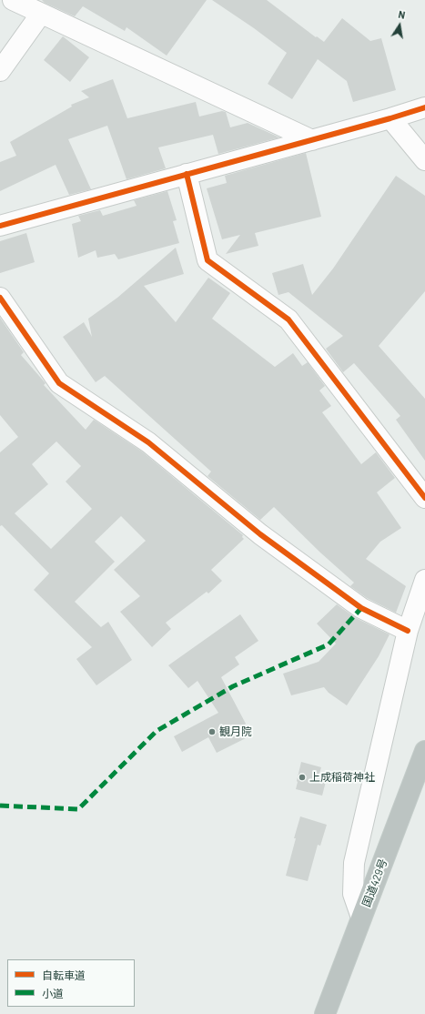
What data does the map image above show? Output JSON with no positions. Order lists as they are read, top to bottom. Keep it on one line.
{"streets":{"highway":["国道429号"]},"places":["観月院","上成稲荷神社"],"legend":["自転車道","小道"],"north":"top"}
